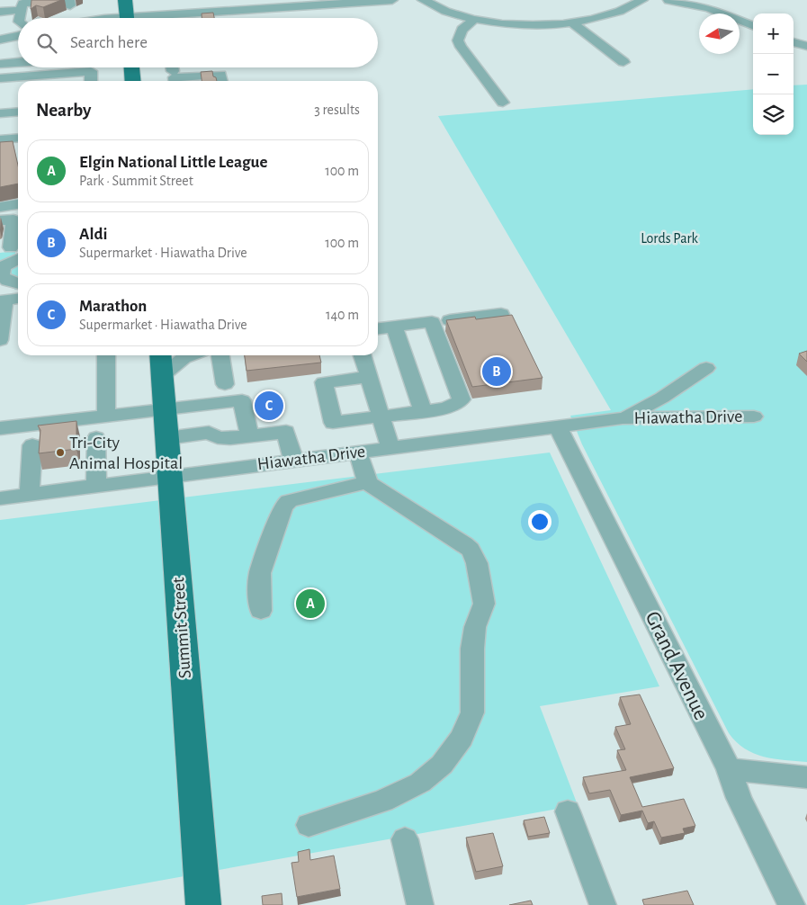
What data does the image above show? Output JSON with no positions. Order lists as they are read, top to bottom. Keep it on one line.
{"streets":{"main road":["Summit Street"],"street":["Hiawatha Drive","Grand Avenue"]},"crossings":[["Hiawatha Drive","Summit Street"],["Hiawatha Drive","Grand Avenue"]],"parks":["Lords Park"],"places":["Tri-City Animal Hospital"],"north":"left","page":{"map_buttons":["+","−"],"search":"Search here","heading":["Nearby","3 results"],"list":[{"mark":"A","name":"Elgin National Little League","note":"Park · Summit Street","value":"100 m"},{"mark":"B","name":"Aldi","note":"Supermarket · Hiawatha Drive","value":"100 m"},{"mark":"C","name":"Marathon","note":"Supermarket · Hiawatha Drive","value":"140 m"}],"pins":["B","C","A"]}}
